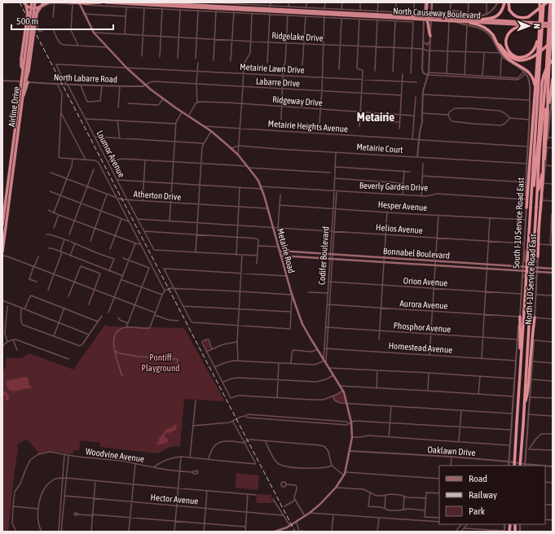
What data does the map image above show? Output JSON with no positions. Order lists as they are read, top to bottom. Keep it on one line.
{"streets":{"highway":["North Causeway Boulevard","Airline Drive"],"main road":["Metairie Road","Bonnabel Boulevard"],"street":["Ridgelake Drive","Metairie Lawn Drive","North Labarre Road","Labarre Drive","Ridgeway Drive","Metairie Heights Avenue","Metairie Court","Loumor Avenue","Beverly Garden Drive","Atherton Drive","Hesper Avenue","South I-10 Service Road East","Helios Avenue","Codifer Boulevard","North I-10 Service Road East","Orion Avenue","Aurora Avenue","Phosphor Avenue","Homestead Avenue","Oaklawn Drive","Woodvine Avenue","Hector Avenue"]},"crossings":[["North Causeway Boulevard","Ridgelake Drive"],["North Causeway Boulevard","South I-10 Service Road East"],["North Causeway Boulevard","Metairie Road"],["Ridgelake Drive","South I-10 Service Road East"],["Ridgelake Drive","Metairie Road"],["Metairie Lawn Drive","Loumor Avenue"],["Metairie Lawn Drive","Metairie Road"],["North Labarre Road","Labarre Drive"],["North Labarre Road","Airline Drive"],["North Labarre Road","Loumor Avenue"],["North Labarre Road","Metairie Road"],["Labarre Drive","Metairie Road"],["Metairie Heights Avenue","South I-10 Service Road East"],["Metairie Heights Avenue","Metairie Road"],["Metairie Court","South I-10 Service Road East"],["Metairie Court","Metairie Road"],["Metairie Court","Codifer Boulevard"],["Loumor Avenue","Beverly Garden Drive"],["Loumor Avenue","Atherton Drive"],["Loumor Avenue","Helios Avenue"],["Beverly Garden Drive","South I-10 Service Road East"],["Beverly Garden Drive","Metairie Road"],["Beverly Garden Drive","Codifer Boulevard"],["Atherton Drive","Metairie Road"],["Hesper Avenue","South I-10 Service Road East"],["Hesper Avenue","Codifer Boulevard"],["South I-10 Service Road East","Helios Avenue"],["South I-10 Service Road East","Bonnabel Boulevard"],["South I-10 Service Road East","Orion Avenue"],["South I-10 Service Road East","Aurora Avenue"],["South I-10 Service Road East","Phosphor Avenue"],["South I-10 Service Road East","Homestead Avenue"],["South I-10 Service Road East","Oaklawn Drive"],["Helios Avenue","Metairie Road"],["Helios Avenue","Codifer Boulevard"],["Metairie Road","Bonnabel Boulevard"],["Metairie Road","Codifer Boulevard"],["Metairie Road","Oaklawn Drive"],["Bonnabel Boulevard","Codifer Boulevard"],["Bonnabel Boulevard","North I-10 Service Road East"],["Codifer Boulevard","Orion Avenue"],["Codifer Boulevard","Aurora Avenue"],["Codifer Boulevard","Phosphor Avenue"],["Codifer Boulevard","Homestead Avenue"],["North I-10 Service Road East","Oaklawn Drive"]],"districts":["Metairie"],"parks":["Pontiff Playground"],"legend":["Road","Railway","Park"],"scale_bar":"500 m","north":"right"}
